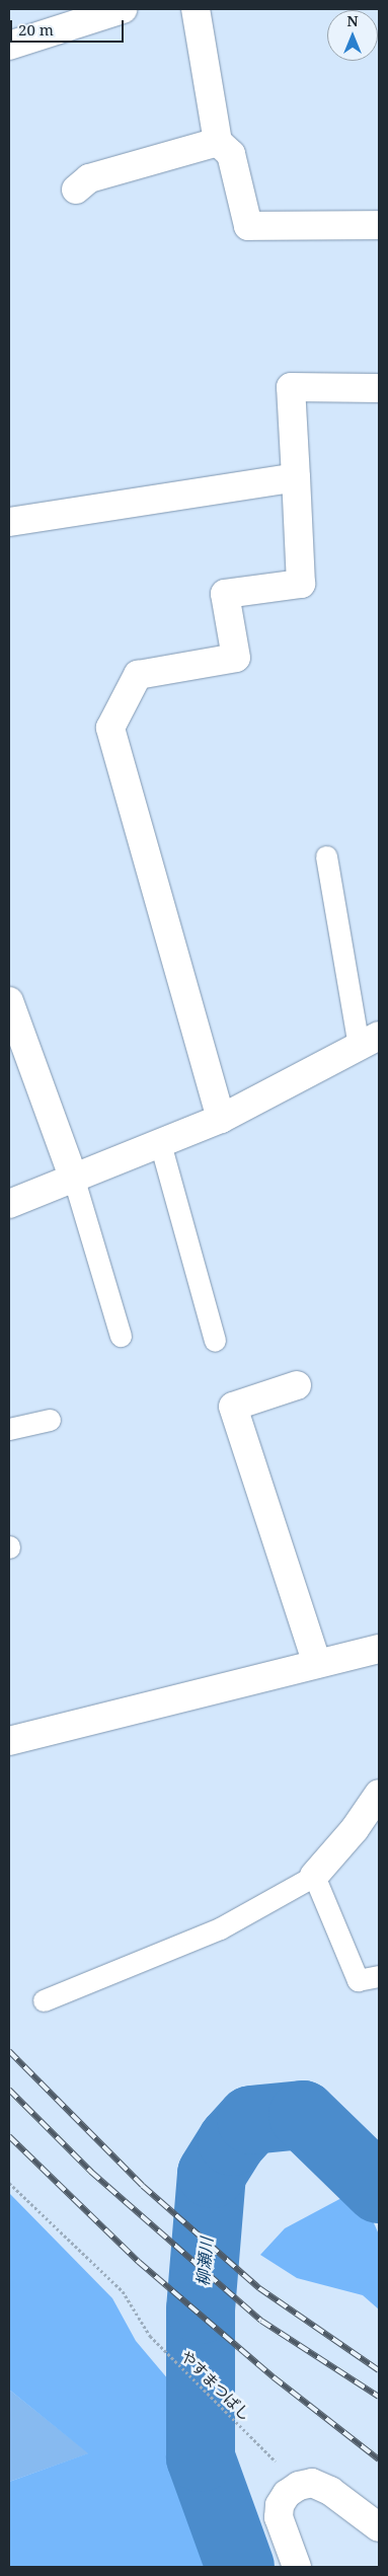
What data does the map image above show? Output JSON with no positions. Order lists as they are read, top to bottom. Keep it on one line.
{"streets":{"path":["やすまつばし"]},"water":["柳瀬川"],"scale_bar":"20 m","north":"top"}
